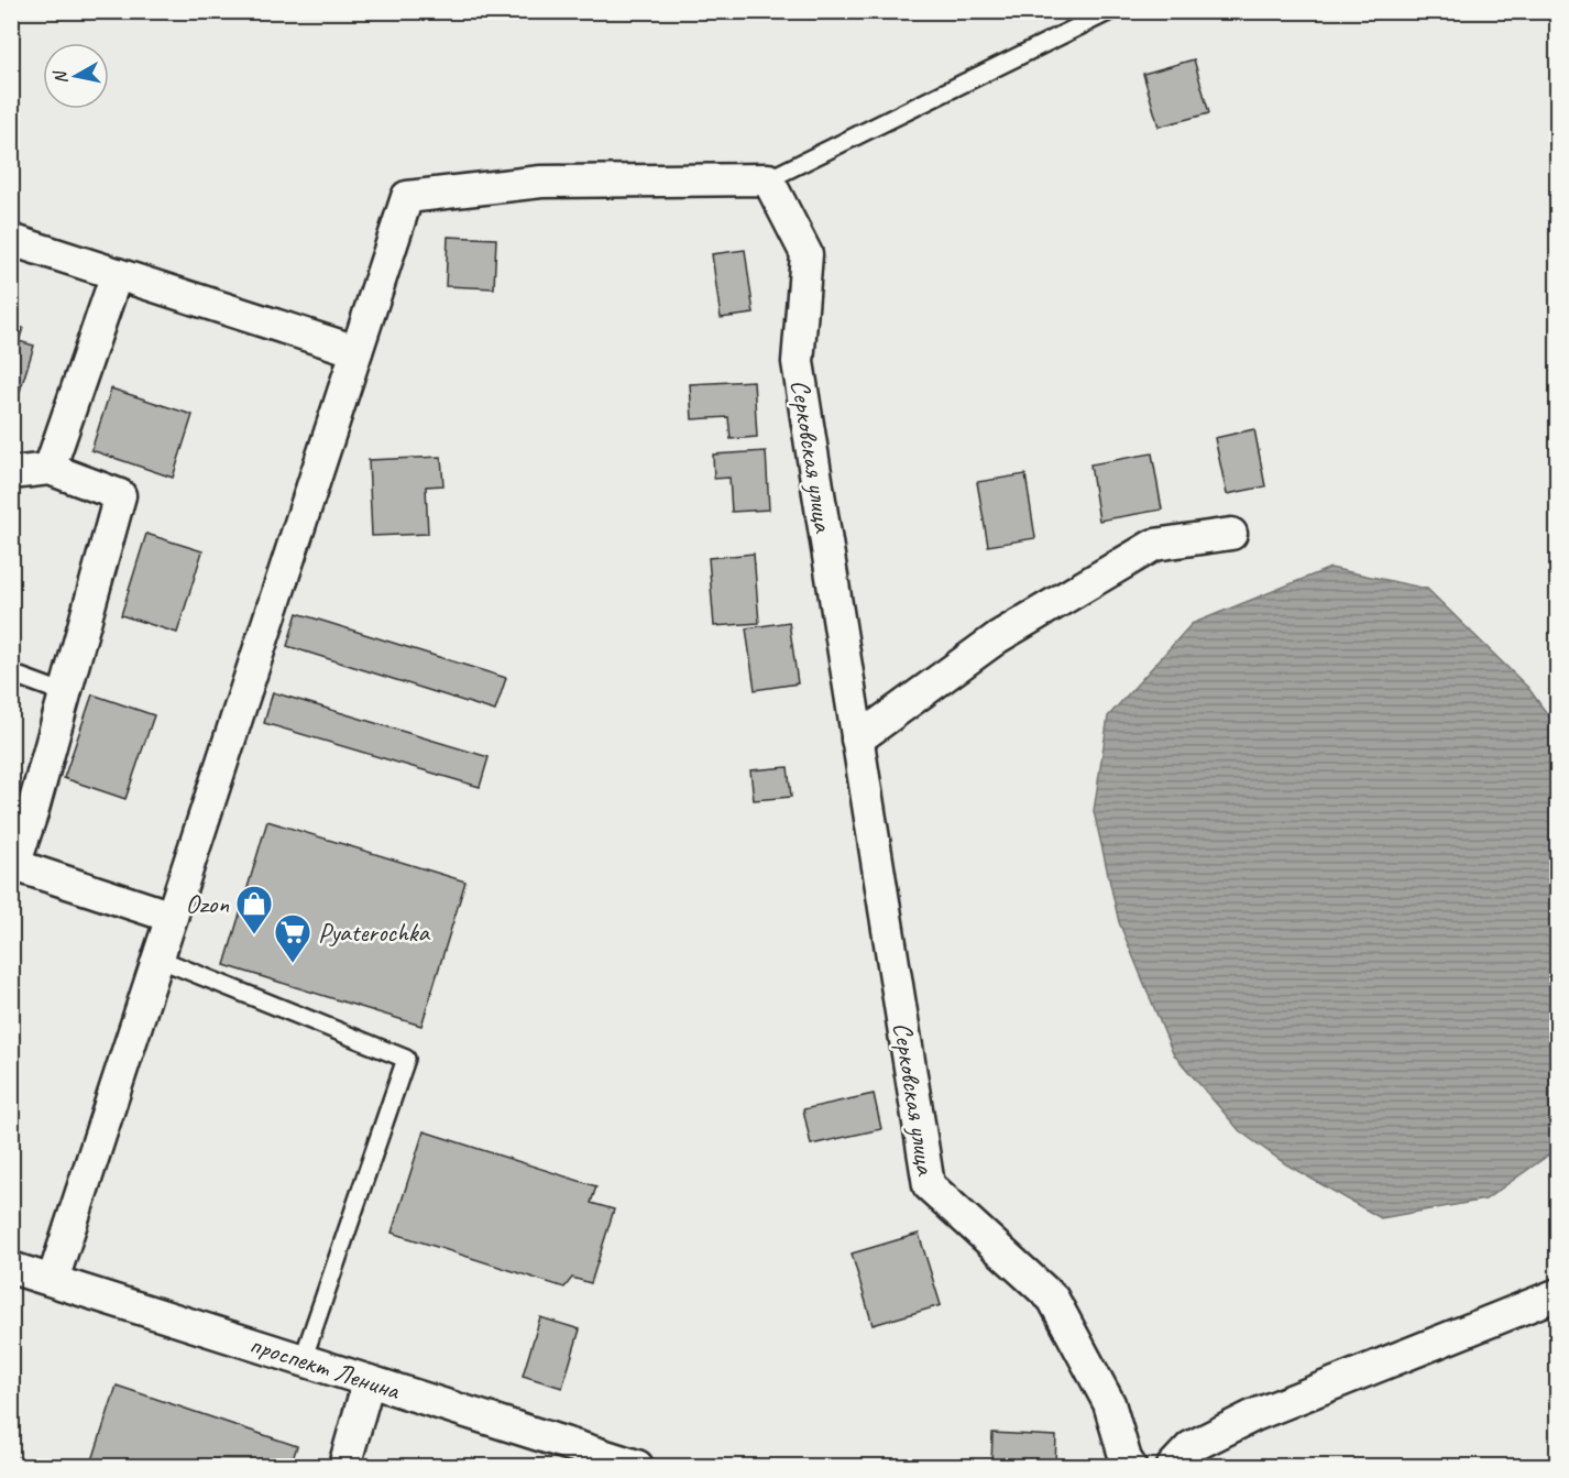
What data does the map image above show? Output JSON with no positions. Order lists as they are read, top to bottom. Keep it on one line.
{"streets":{"street":["Серковская улица","проспект Ленина"]},"places":{"shop":["Ozon"],"supermarket":["Pyaterochka"]},"north":"left"}
